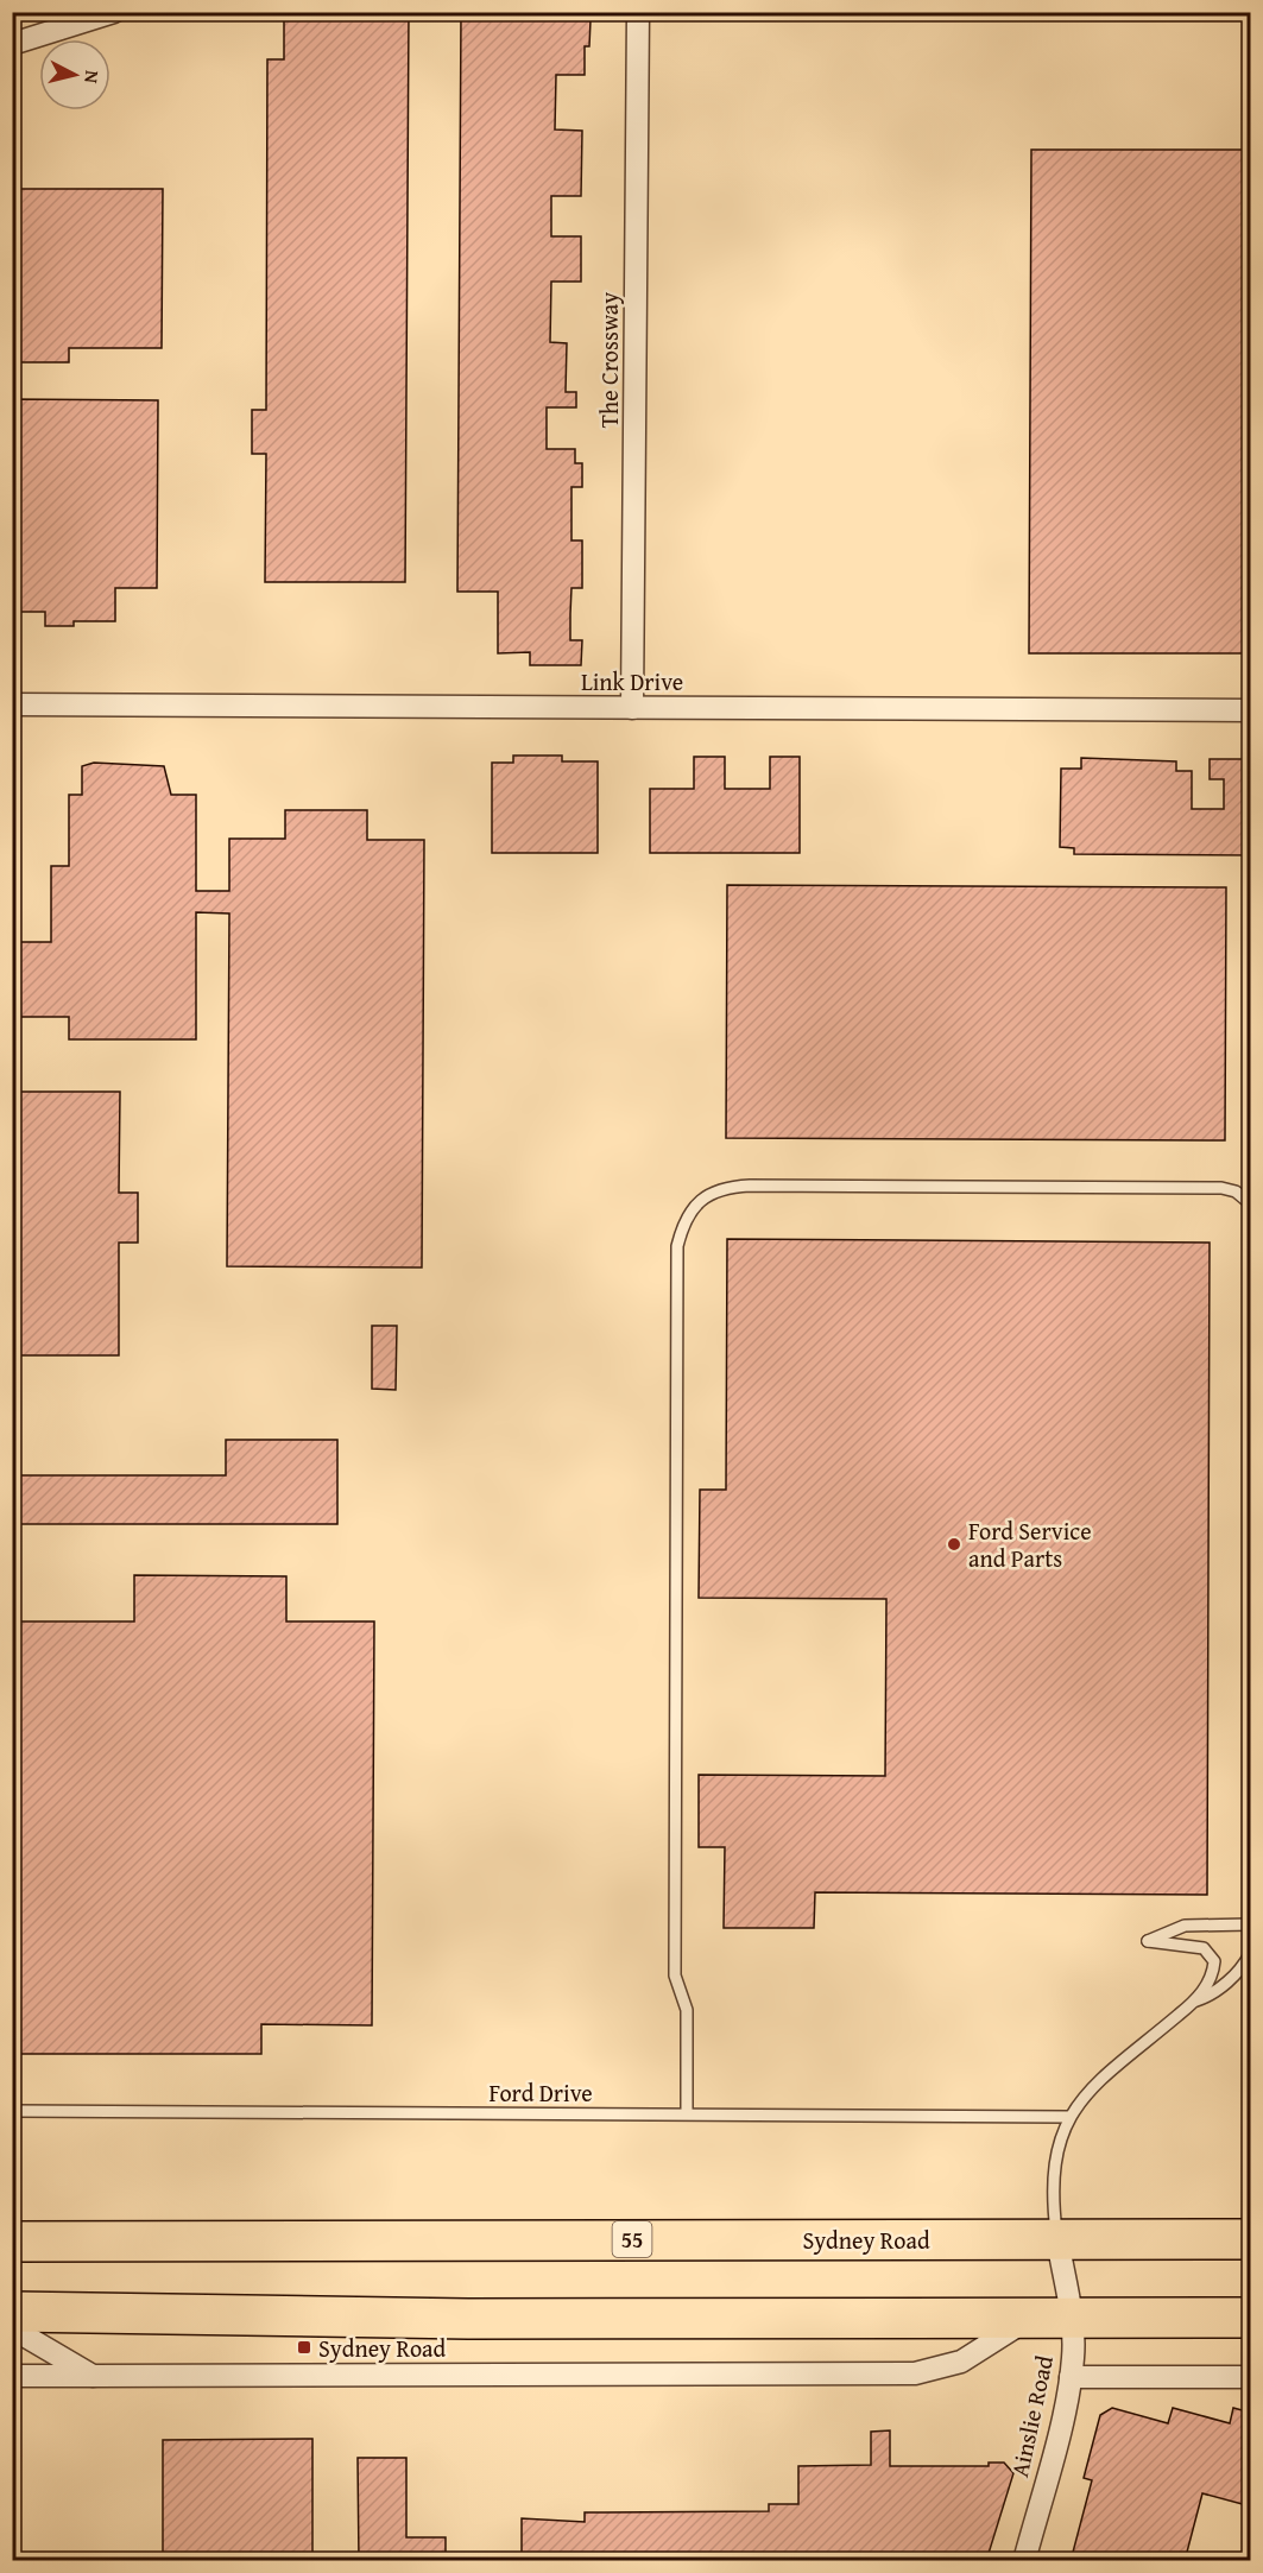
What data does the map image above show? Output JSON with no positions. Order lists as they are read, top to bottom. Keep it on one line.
{"streets":{"highway":["55","Sydney Road"],"street":["The Crossway","Link Drive","Ainslie Road"],"lane":["Ford Drive"]},"crossings":[["The Crossway","Link Drive"],["Sydney Road","Ainslie Road"]],"places":{"other":["Ford Service and Parts"],"transit":["Sydney Road"]},"north":"right"}
